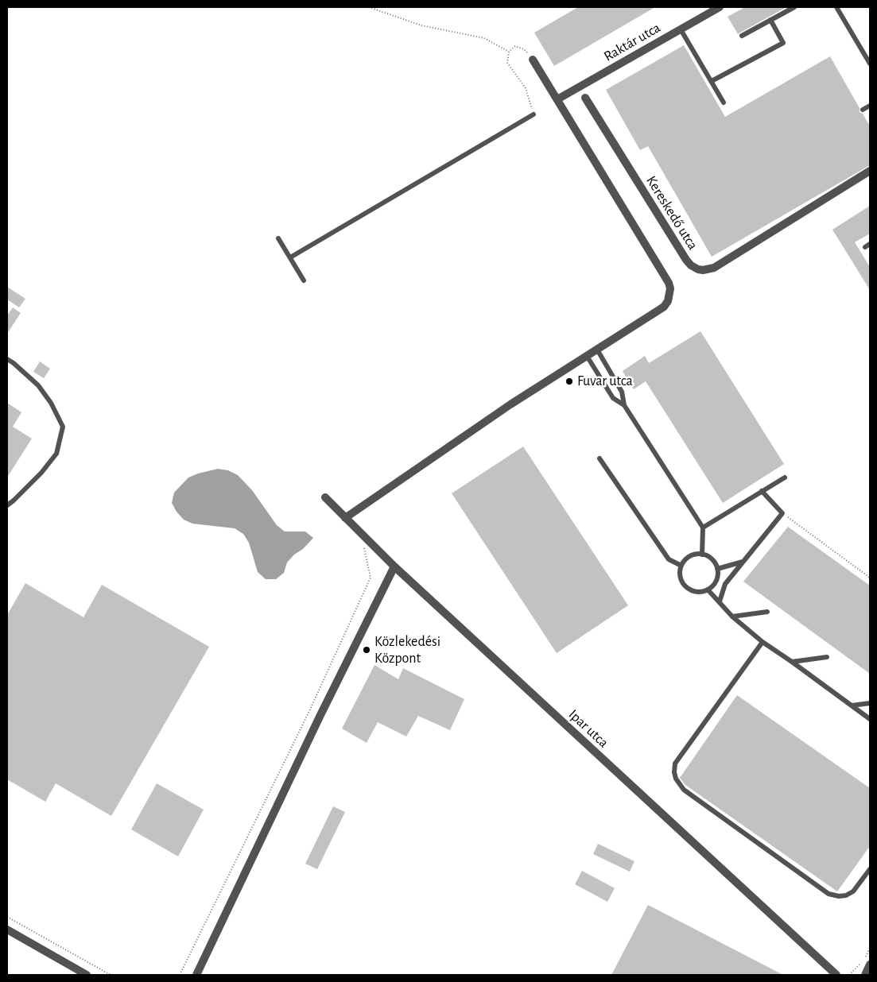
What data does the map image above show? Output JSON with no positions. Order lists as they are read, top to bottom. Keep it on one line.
{"streets":{"street":["Raktár utca","Kereskedő utca","Ipar utca"]},"places":["Fuvar utca","Közlekedési Központ"]}
